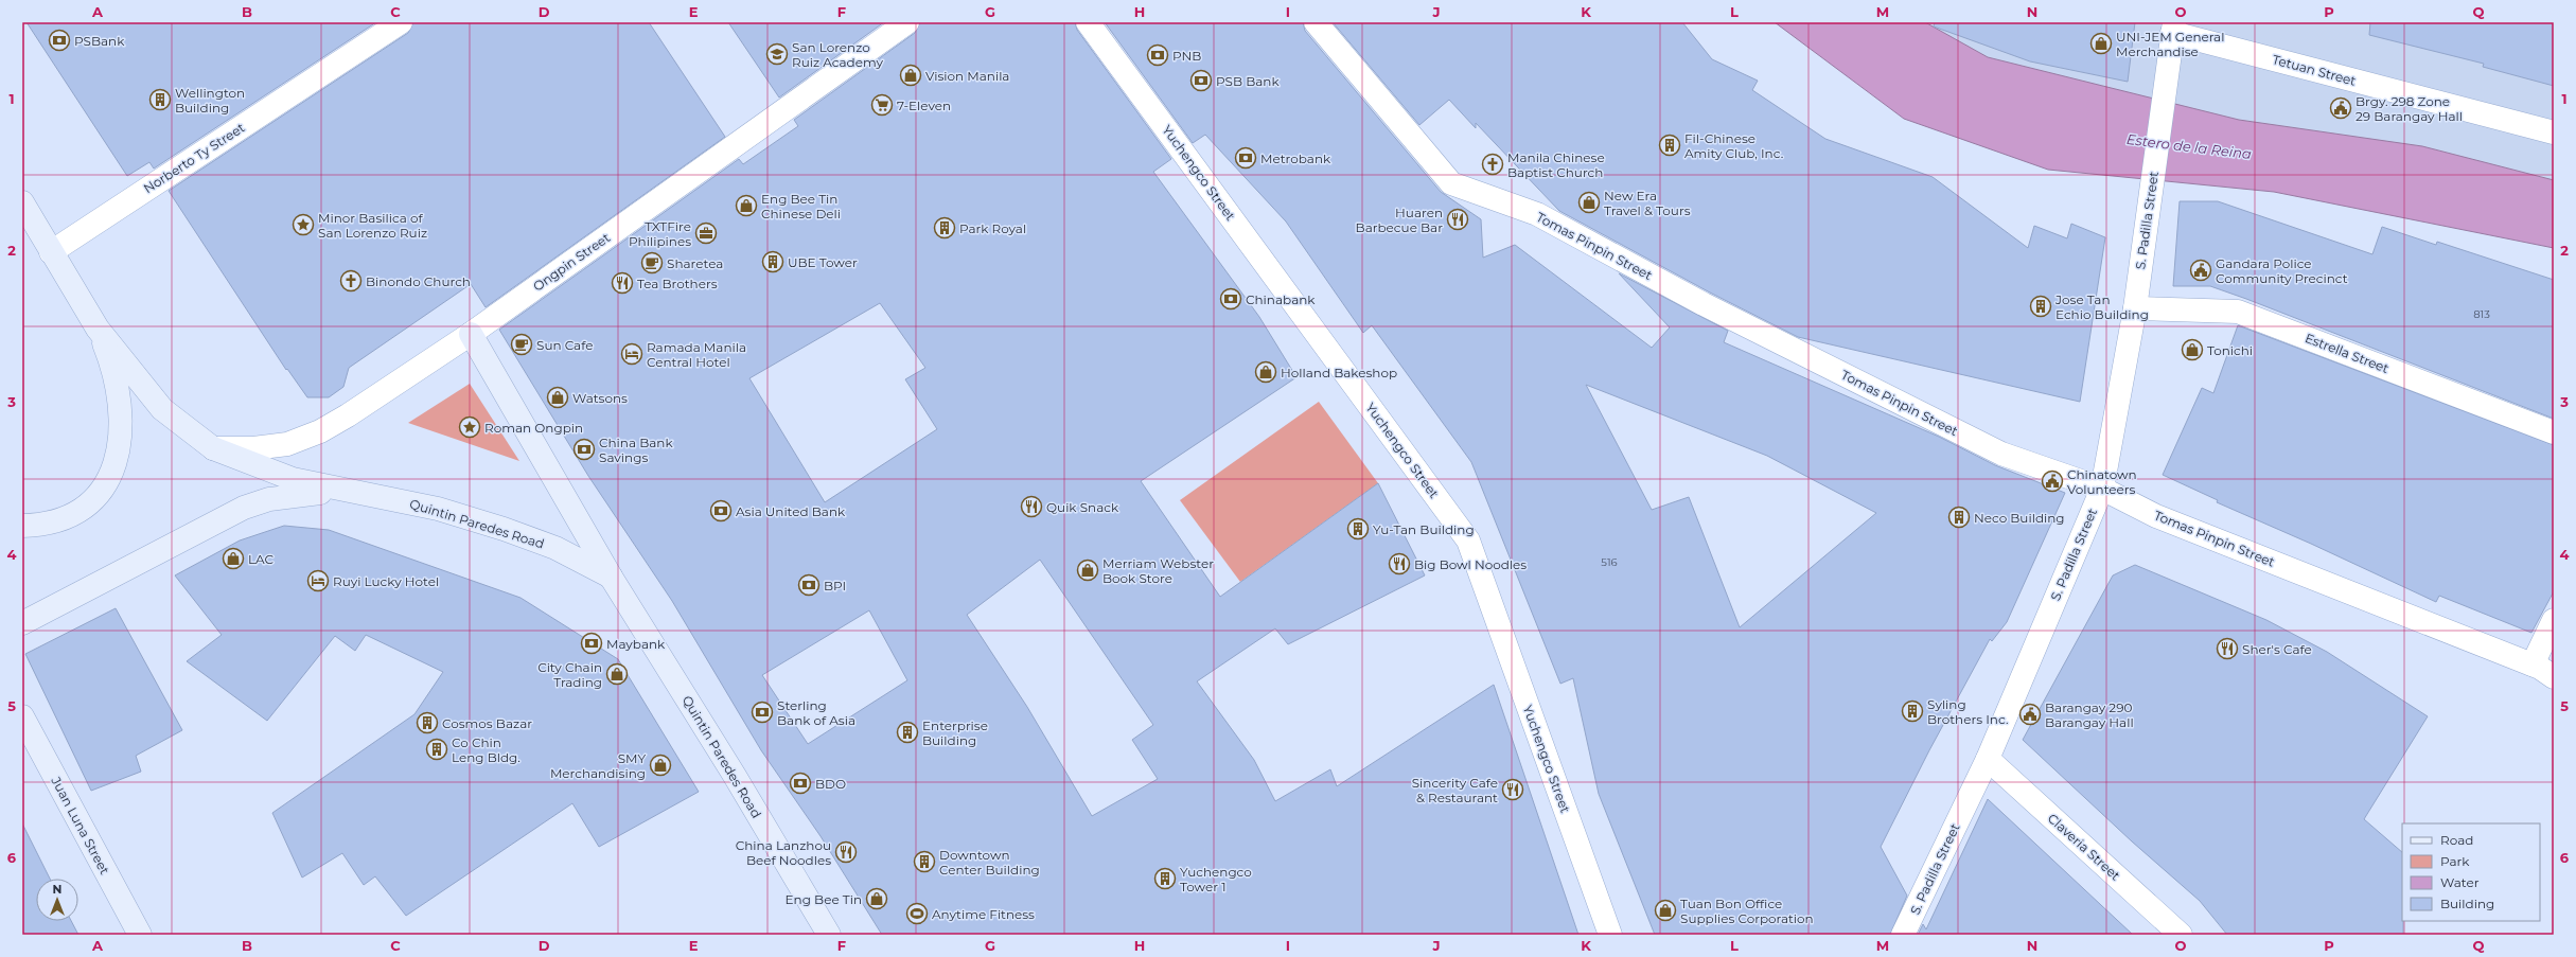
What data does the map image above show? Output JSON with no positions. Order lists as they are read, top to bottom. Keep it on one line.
{"streets":{"main road":["Quintin Paredes Road","Juan Luna Street"],"street":["Tetuan Street","Norberto Ty Street","Yuchengco Street","S. Padilla Street","Tomas Pinpin Street","Ongpin Street","Estrella Street","Claveria Street"]},"crossings":[["Tetuan Street","S. Padilla Street"],["Norberto Ty Street","Quintin Paredes Road"],["S. Padilla Street","Tomas Pinpin Street"],["S. Padilla Street","Estrella Street"],["S. Padilla Street","Claveria Street"],["Ongpin Street","Quintin Paredes Road"]],"water":["Estero de la Reina"],"places":{"bank":["PSBank","PNB","PSB Bank","Metrobank","Chinabank","China Bank Savings","Asia United Bank","BPI","Maybank","Sterling Bank of Asia","BDO"],"shop":["UNI-JEM General Merchandise","Vision Manila","New Era Travel & Tours","Eng Bee Tin Chinese Deli","Tonichi","Holland Bakeshop","Watsons","LAC","Merriam Webster Book Store","City Chain Trading","SMY Merchandising","Eng Bee Tin","Tuan Bon Office Supplies Corporation"],"school or university":["San Lorenzo Ruiz Academy"],"building":["Wellington Building","Fil-Chinese Amity Club, Inc.","Park Royal","UBE Tower","Jose Tan Echio Building","Neco Building","Yu-Tan Building","Syling Brothers Inc.","Cosmos Bazar","Enterprise Building","Co Chin Leng Bldg.","Downtown Center Building","Yuchengco Tower 1"],"supermarket":["7-Eleven"],"public building":["Brgy. 298 Zone 29 Barangay Hall","Gandara Police Community Precinct","Chinatown Volunteers","Barangay 290 Barangay Hall"],"church":["Manila Chinese Baptist Church","Binondo Church"],"restaurant":["Huaren Barbecue Bar","Tea Brothers","Quik Snack","Big Bowl Noodles","Sher's Cafe","Sincerity Cafe & Restaurant","China Lanzhou Beef Noodles"],"place":["Minor Basilica of San Lorenzo Ruiz","Roman Ongpin"],"office":["TXTFire Philipines"],"cafe":["Sharetea","Sun Cafe"],"hotel":["Ramada Manila Central Hotel","Ruyi Lucky Hotel"],"sports":["Anytime Fitness"]},"house_numbers":["813","516"],"legend":["Road","Park","Water","Building"],"north":"top","grid":{"columns":["A","B","C","D","E","F","G","H","I","J","K","L","M","N","O","P","Q"],"rows":["1","2","3","4","5","6"]}}
